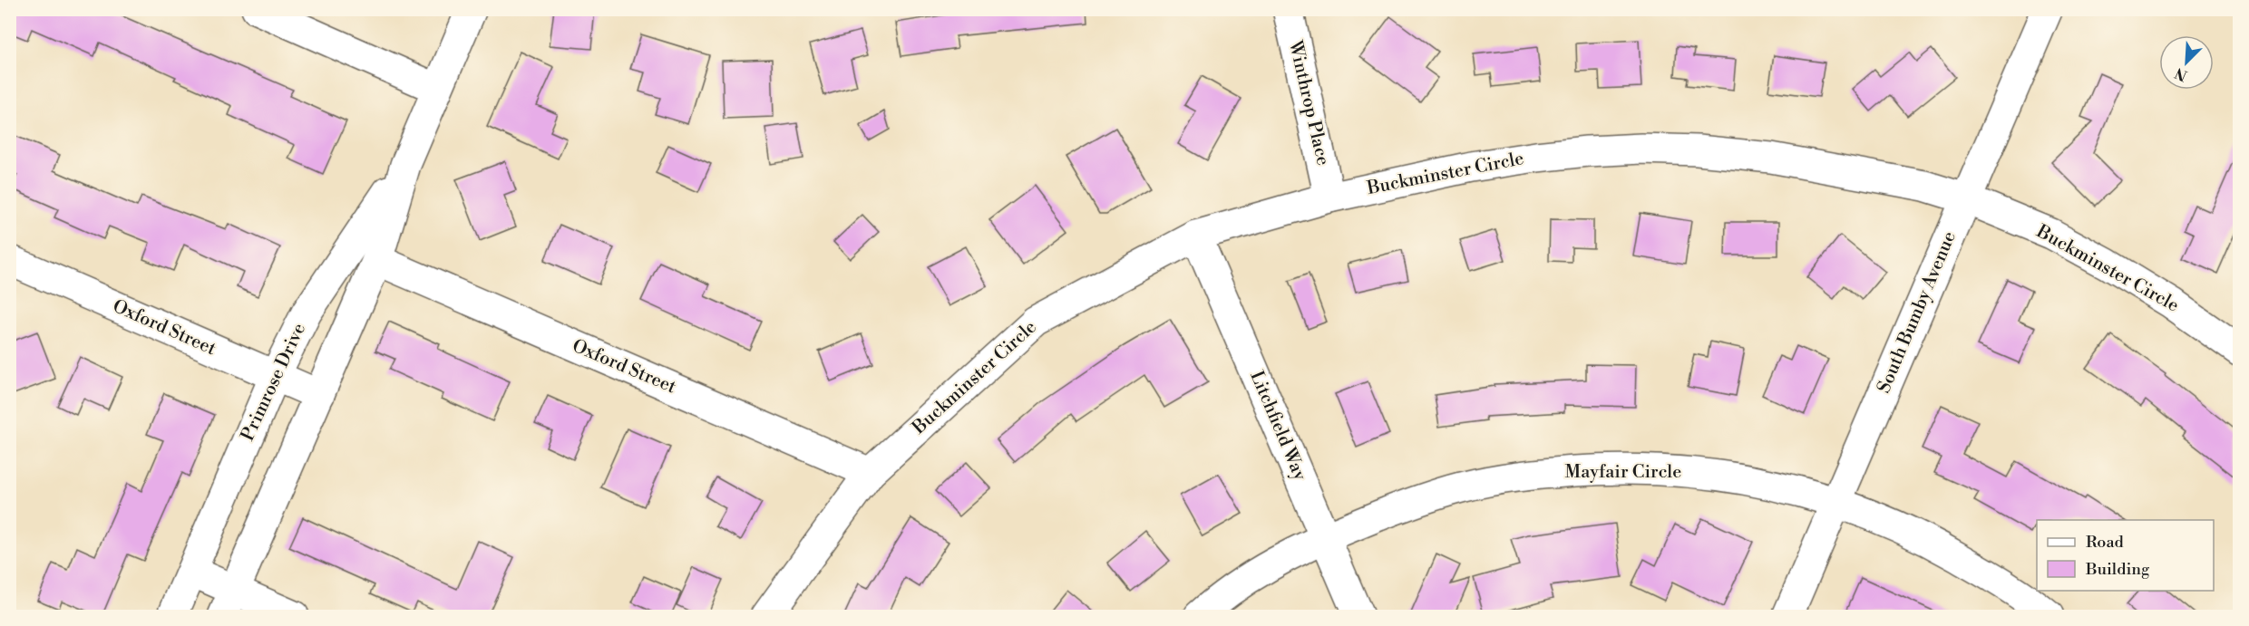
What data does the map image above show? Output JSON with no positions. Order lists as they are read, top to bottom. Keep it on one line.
{"streets":{"street":["Winthrop Place","Buckminster Circle","South Bumby Avenue","Oxford Street","Primrose Drive","Litchfield Way","Mayfair Circle"]},"crossings":[["Winthrop Place","Buckminster Circle"],["Buckminster Circle","South Bumby Avenue"],["Buckminster Circle","Oxford Street"],["Buckminster Circle","Litchfield Way"],["South Bumby Avenue","Mayfair Circle"],["Oxford Street","Primrose Drive"],["Litchfield Way","Mayfair Circle"]],"legend":["Road","Building"],"north":"bottom left"}
